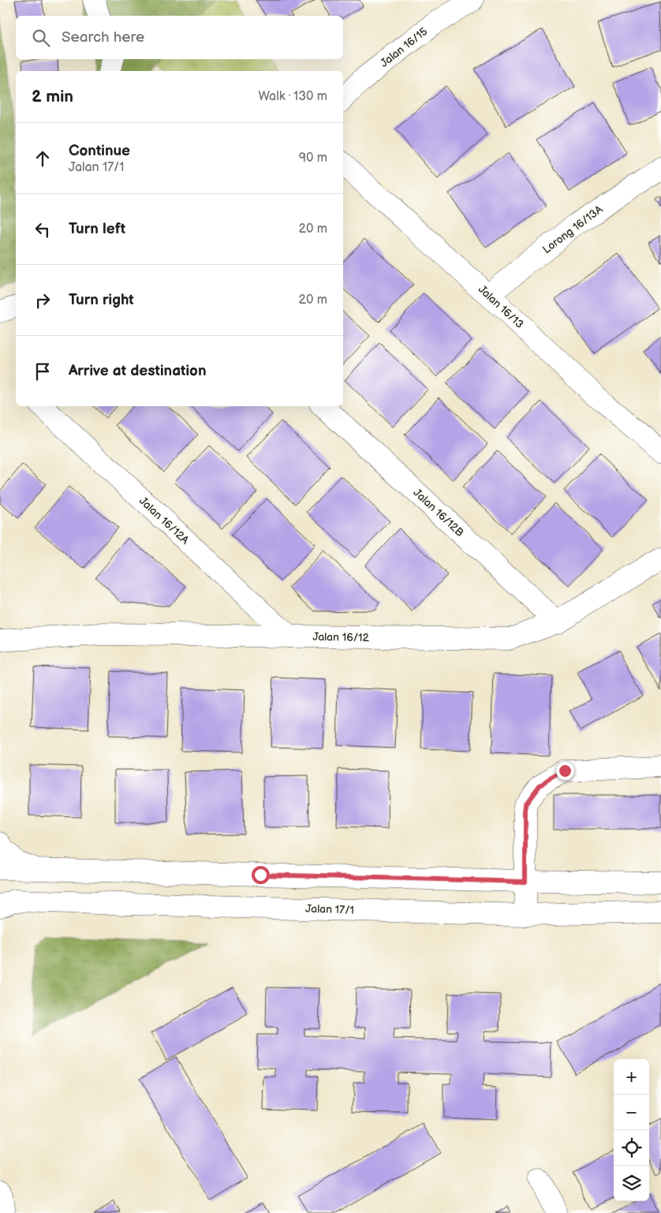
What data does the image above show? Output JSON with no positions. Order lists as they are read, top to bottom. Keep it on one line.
{"streets":{"street":["Jalan 16/15","Lorong 16/13A","Jalan 16/13","Jalan 16/12B","Jalan 16/12A","Jalan 16/12","Jalan 17/1"]},"crossings":[["Lorong 16/13A","Jalan 16/13"],["Jalan 16/12B","Jalan 16/12"],["Jalan 16/12A","Jalan 16/12"]],"page":{"search":"Search here","heading":["2 min","Walk · 130 m"],"list":[["Continue","Jalan 17/1","90 m"],["Turn left","20 m"],["Turn right","20 m"],"Arrive at destination"],"map_buttons":["+","−"]}}
